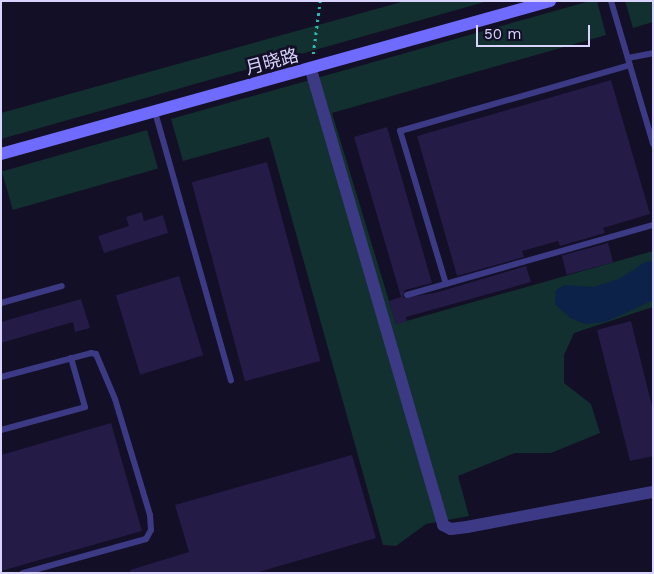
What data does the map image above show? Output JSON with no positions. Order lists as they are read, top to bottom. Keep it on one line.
{"streets":{"street":["月晓路"]},"scale_bar":"50 m"}
